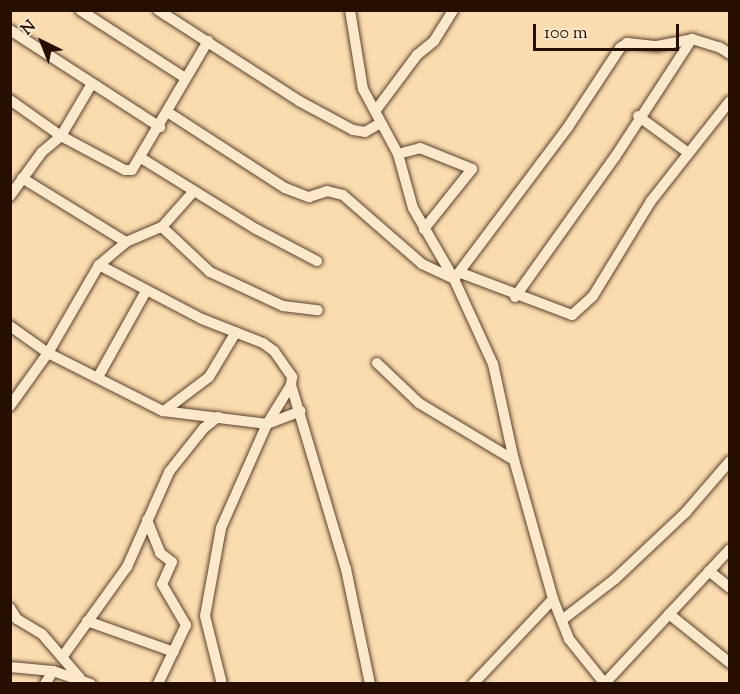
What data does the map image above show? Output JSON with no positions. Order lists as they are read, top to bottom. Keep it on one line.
{"scale_bar":"100 m","north":"top left"}
